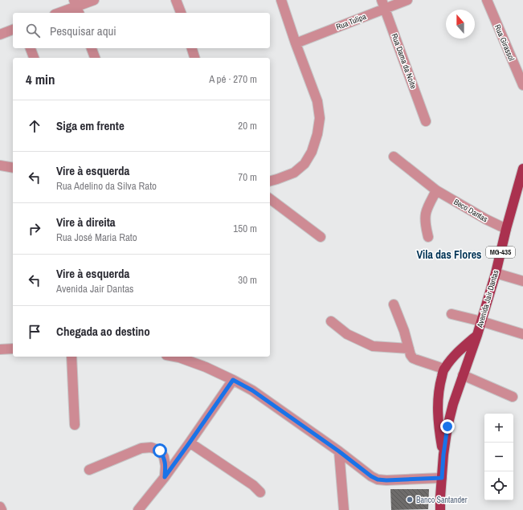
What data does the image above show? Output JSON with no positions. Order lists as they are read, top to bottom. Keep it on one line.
{"streets":{"main road":["MG-435","Avenida Jair Dantas"],"street":["Rua Tulipa","Rua Girassol","Rua Dama da Noite","Beco Dantas"]},"crossings":[["Rua Tulipa","Rua Dama da Noite"],["Beco Dantas","Avenida Jair Dantas"]],"districts":["Vila das Flores"],"places":["Banco Santander"],"north":"top","page":{"search":"Pesquisar aqui","heading":["4 min","A pé · 270 m"],"list":[["Siga em frente","20 m"],["Vire à esquerda","Rua Adelino da Silva Rato","70 m"],["Vire à direita","Rua José Maria Rato","150 m"],["Vire à esquerda","Avenida Jair Dantas","30 m"],"Chegada ao destino"],"map_buttons":["+","−"]}}
